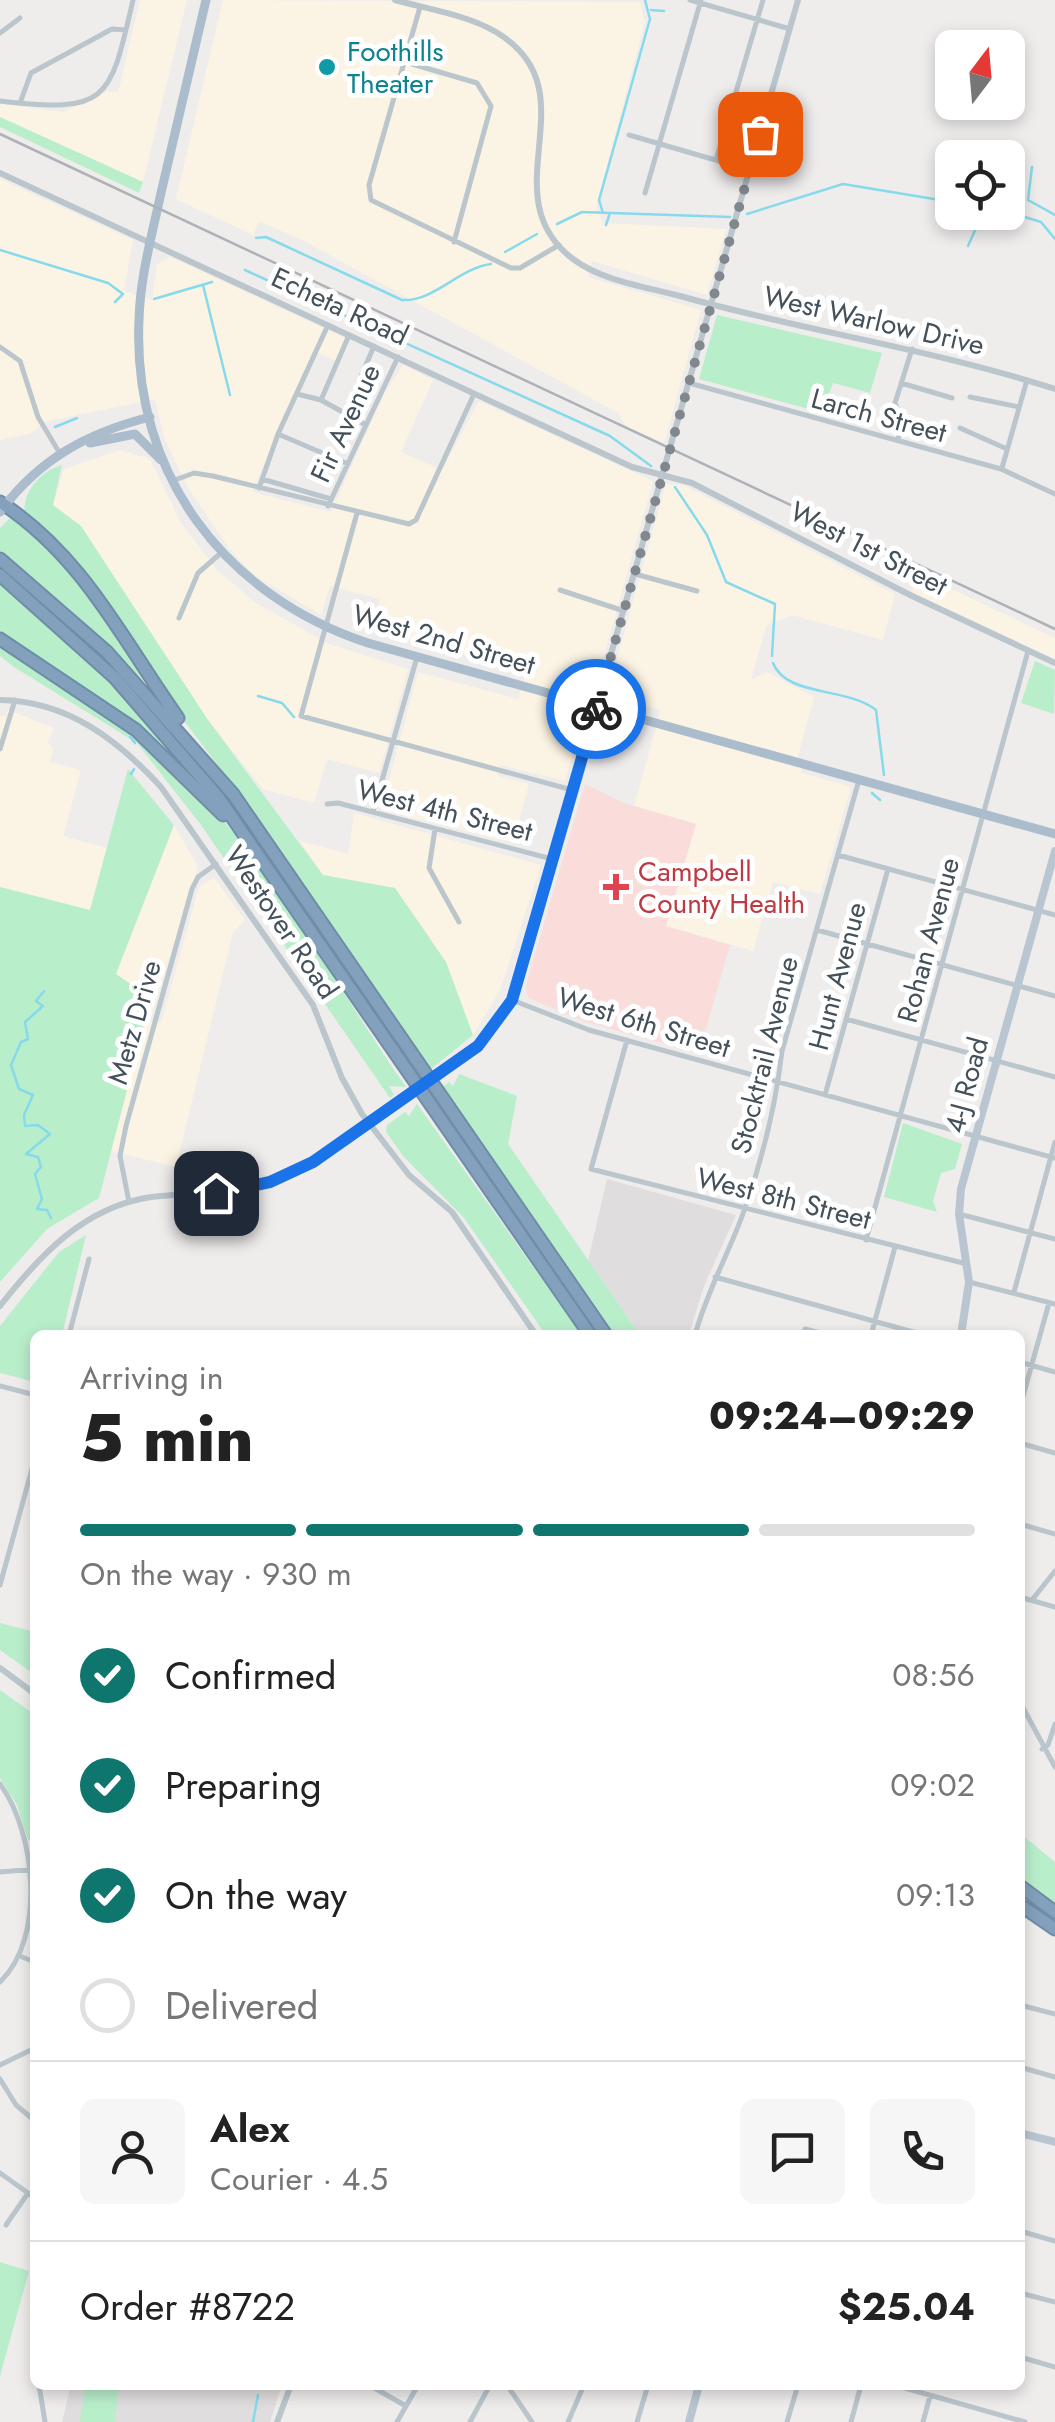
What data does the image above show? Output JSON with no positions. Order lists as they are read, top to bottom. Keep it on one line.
{"streets":{"main road":["West 2nd Street","4-J Road"],"street":["Echeta Road","West Warlow Drive","Larch Street","Fir Avenue","West 1st Street","West 4th Street","Westover Road","Rohan Avenue","Hunt Avenue","Metz Drive","West 6th Street","Stocktrail Avenue","West 8th Street"]},"crossings":[["Echeta Road","Fir Avenue"],["Echeta Road","West 1st Street"],["Echeta Road","West 2nd Street"],["Fir Avenue","West 2nd Street"],["West 1st Street","Rohan Avenue"],["West 2nd Street","Rohan Avenue"],["West 2nd Street","Stocktrail Avenue"],["Westover Road","Metz Drive"],["Rohan Avenue","West 6th Street"],["Rohan Avenue","West 8th Street"],["Hunt Avenue","West 6th Street"],["West 6th Street","Stocktrail Avenue"],["West 6th Street","4-J Road"],["West 6th Street","West 8th Street"],["Stocktrail Avenue","West 8th Street"],["4-J Road","West 8th Street"]],"places":{"other":["Foothills Theater"],"health":["Campbell County Health"]},"north":"top","page":{"heading":["5 min","Arriving in","09:24–09:29"],"panel":["Alex","Courier · 4.5","Order #8722","$25.04"],"bar":"On the way · 930 m","list":[["Confirmed","08:56"],["Preparing","09:02"],["On the way","09:13"],"Delivered"]}}
